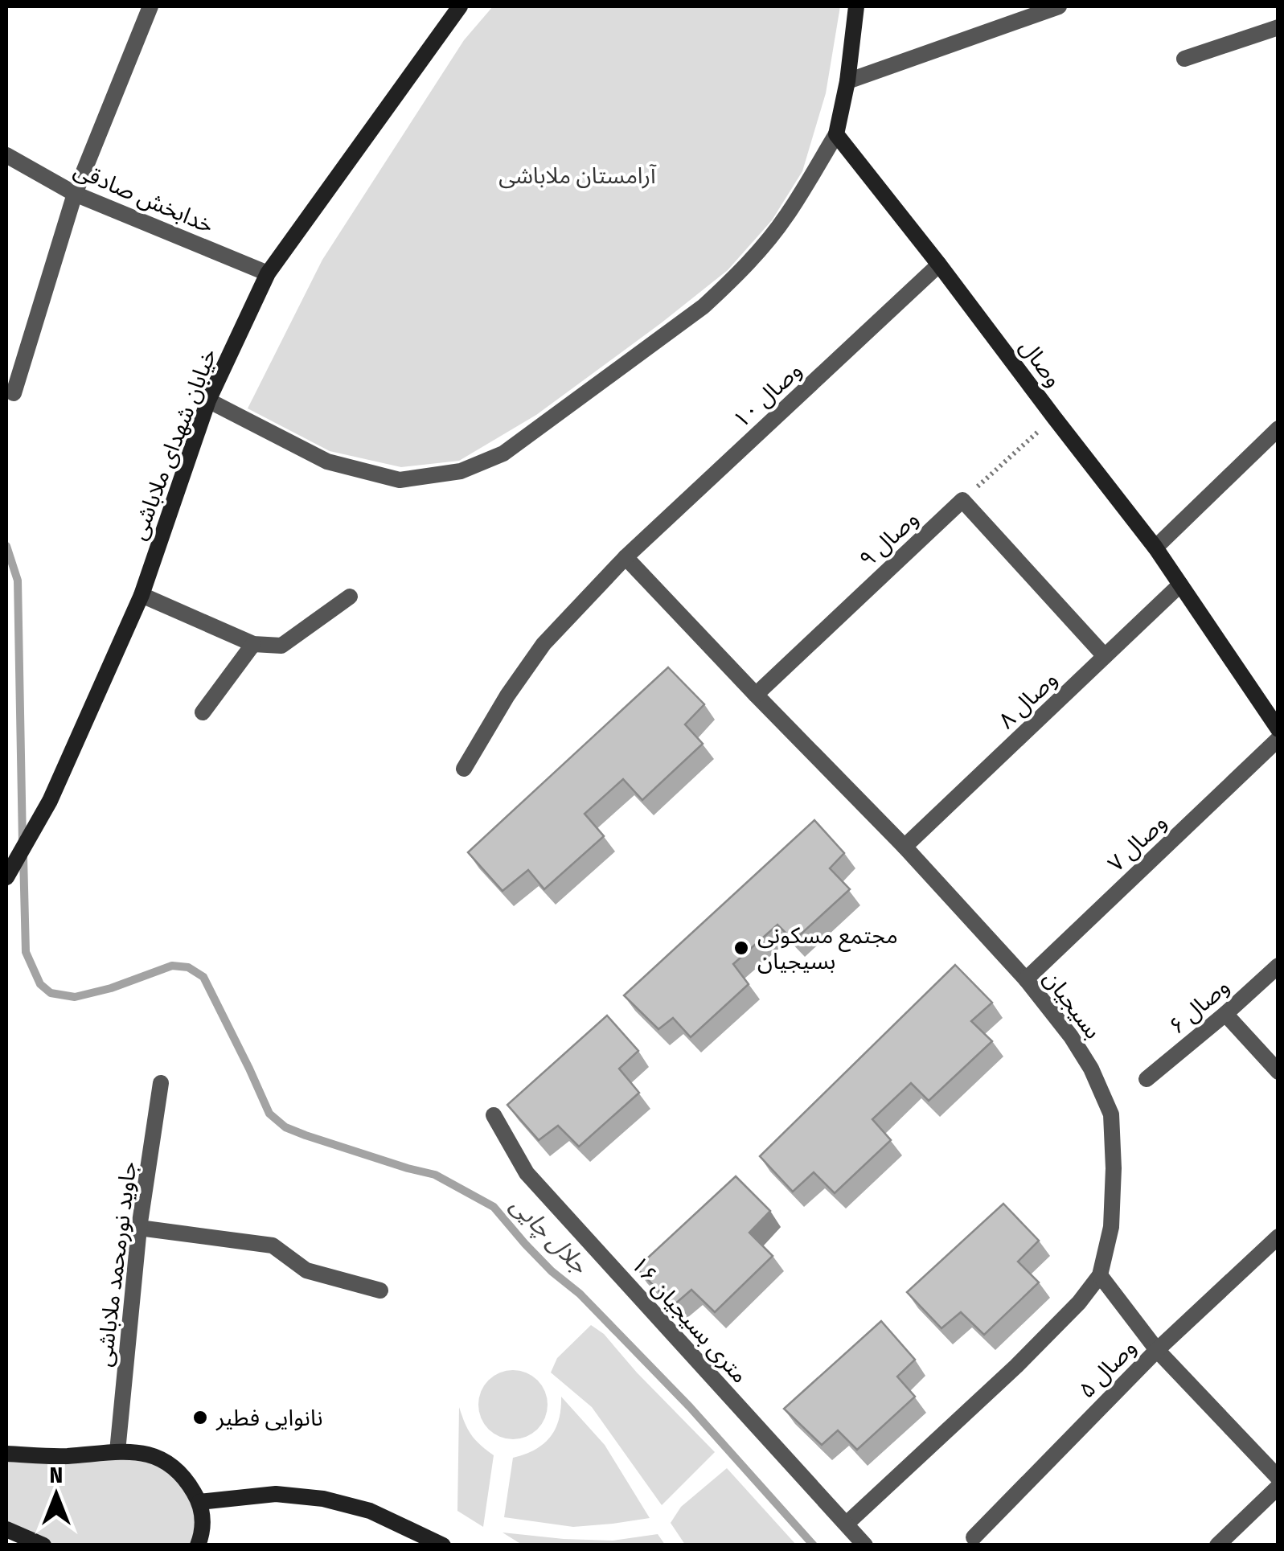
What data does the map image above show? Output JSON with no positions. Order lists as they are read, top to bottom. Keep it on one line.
{"streets":{"street":["خدابخش صادقی","وصال","وصال ۱۰","خیابان شهدای ملاباشی","وصال ۹","وصال ۸","وصال ۷","بسیجیان","وصال ۶","جاوید نورمحمد ملاباشی","۱۶ متری بسیجیان","وصال ۵"]},"crossings":[["خدابخش صادقی","خیابان شهدای ملاباشی"],["وصال","وصال ۱۰"],["وصال","وصال ۸"],["وصال ۱۰","بسیجیان"],["وصال ۹","بسیجیان"],["وصال ۸","بسیجیان"],["وصال ۷","بسیجیان"],["بسیجیان","۱۶ متری بسیجیان"]],"water":["جلال چایی"],"parks":["آرامستان ملاباشی"],"places":["مجتمع مسکونی بسیجیان","نانوایی فطیر"],"north":"top"}
